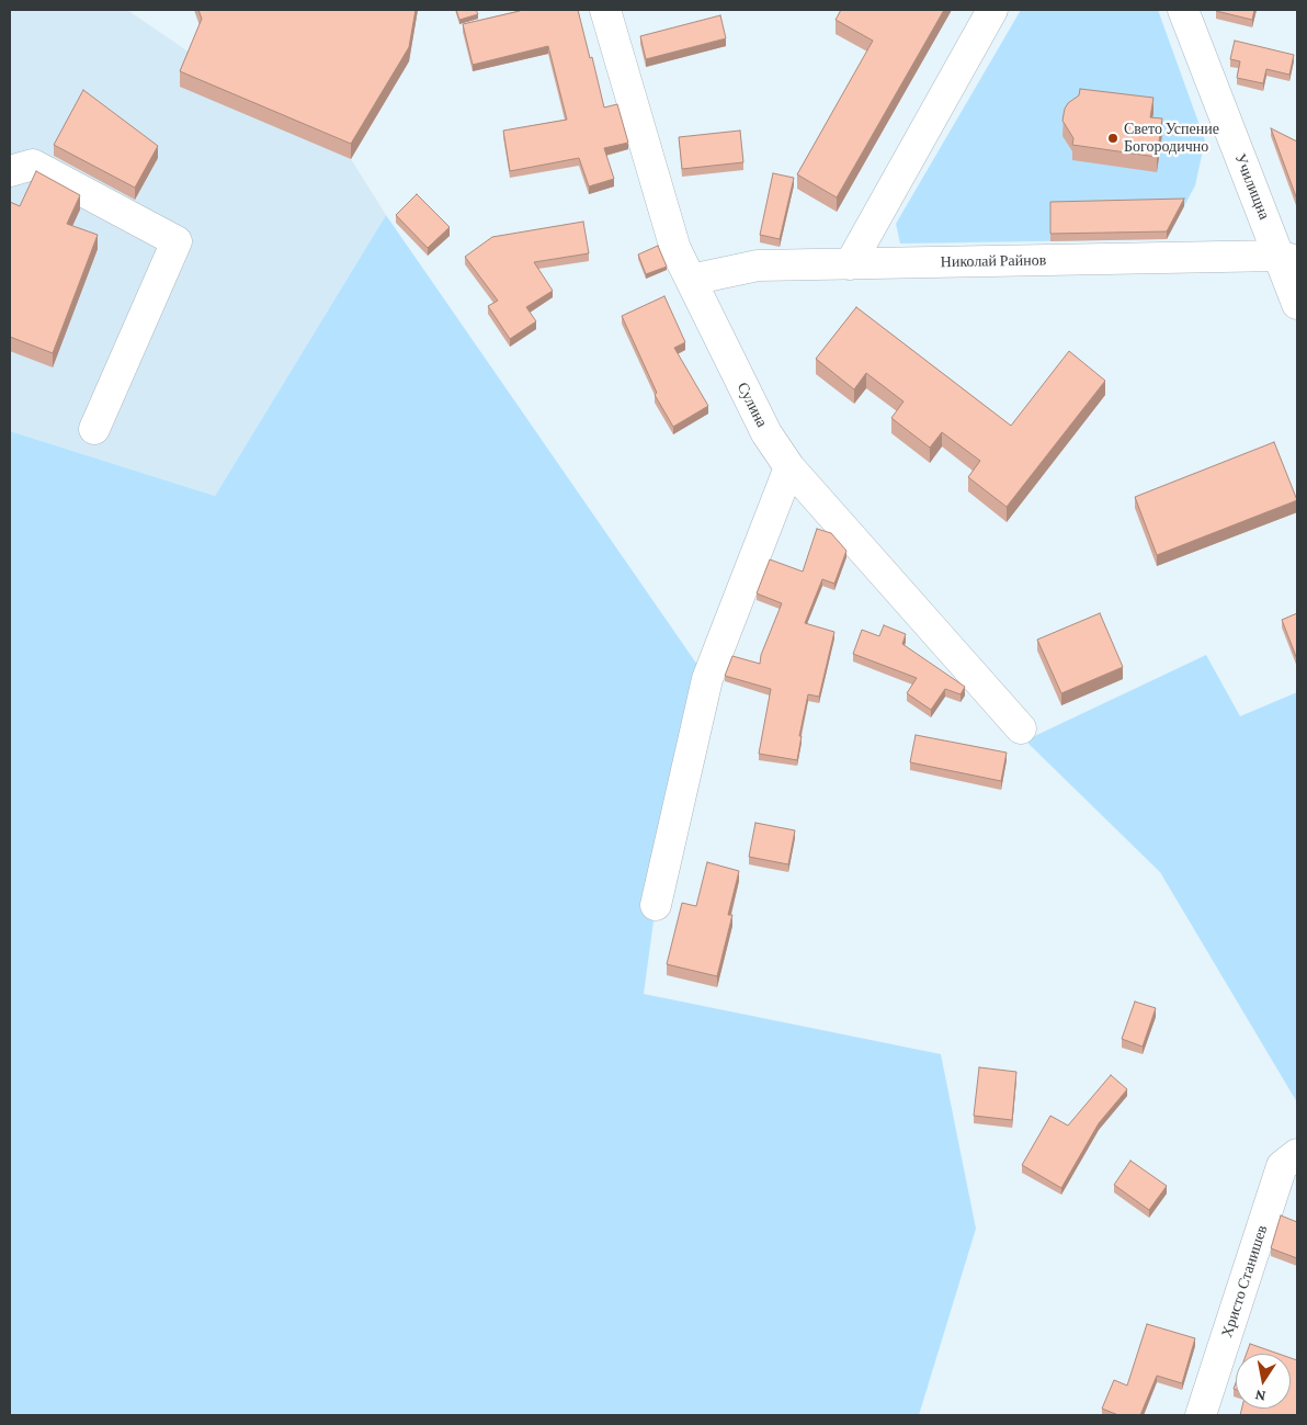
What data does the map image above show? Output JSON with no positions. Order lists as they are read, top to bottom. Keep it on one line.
{"streets":{"street":["Училищна","Николай Райнов","Сулина","Христо Станишев"]},"crossings":[["Училищна","Николай Райнов"],["Николай Райнов","Сулина"]],"places":["Свето Успение Богородично"],"north":"bottom"}
